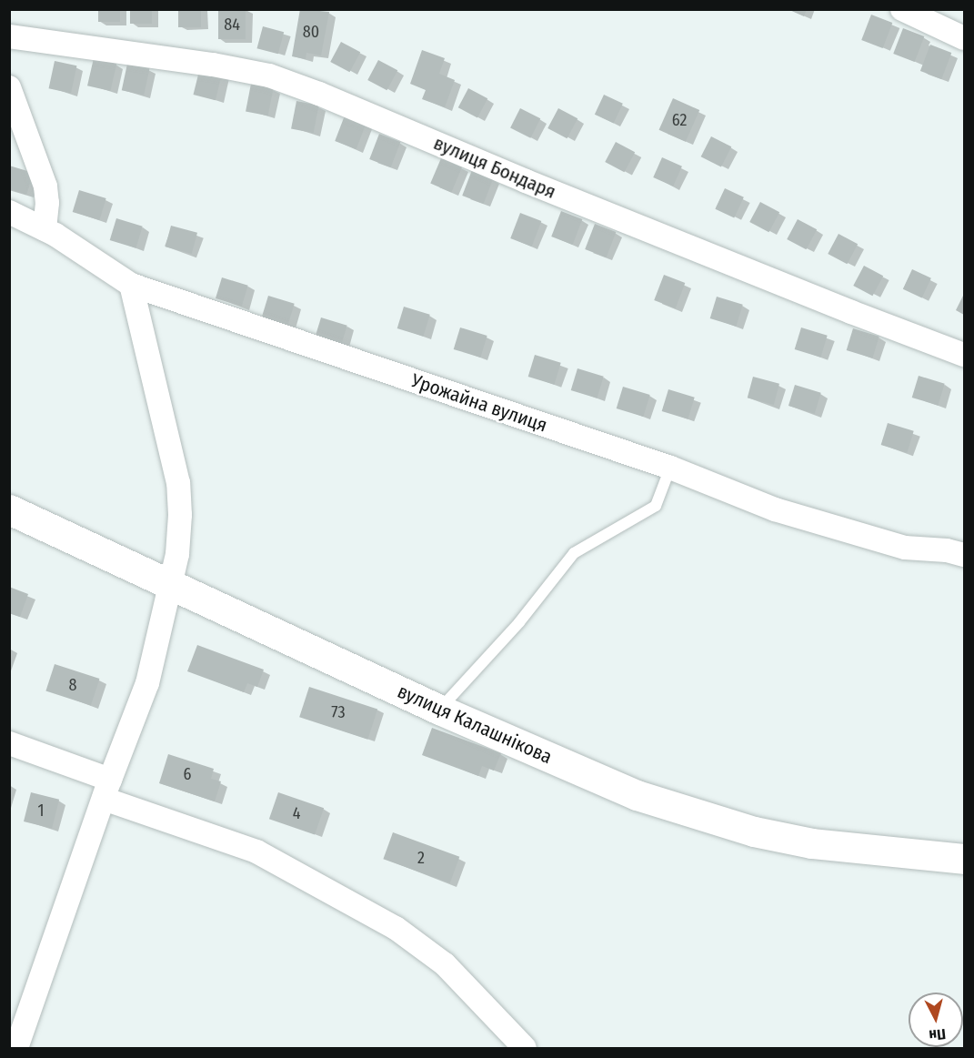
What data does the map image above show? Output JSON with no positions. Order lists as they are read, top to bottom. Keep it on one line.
{"streets":{"street":["вулиця Бондаря","Урожайна вулиця","вулиця Калашнікова"]},"house_numbers":["84","80","62","8","73","6","1","4","2"],"north":"bottom"}
